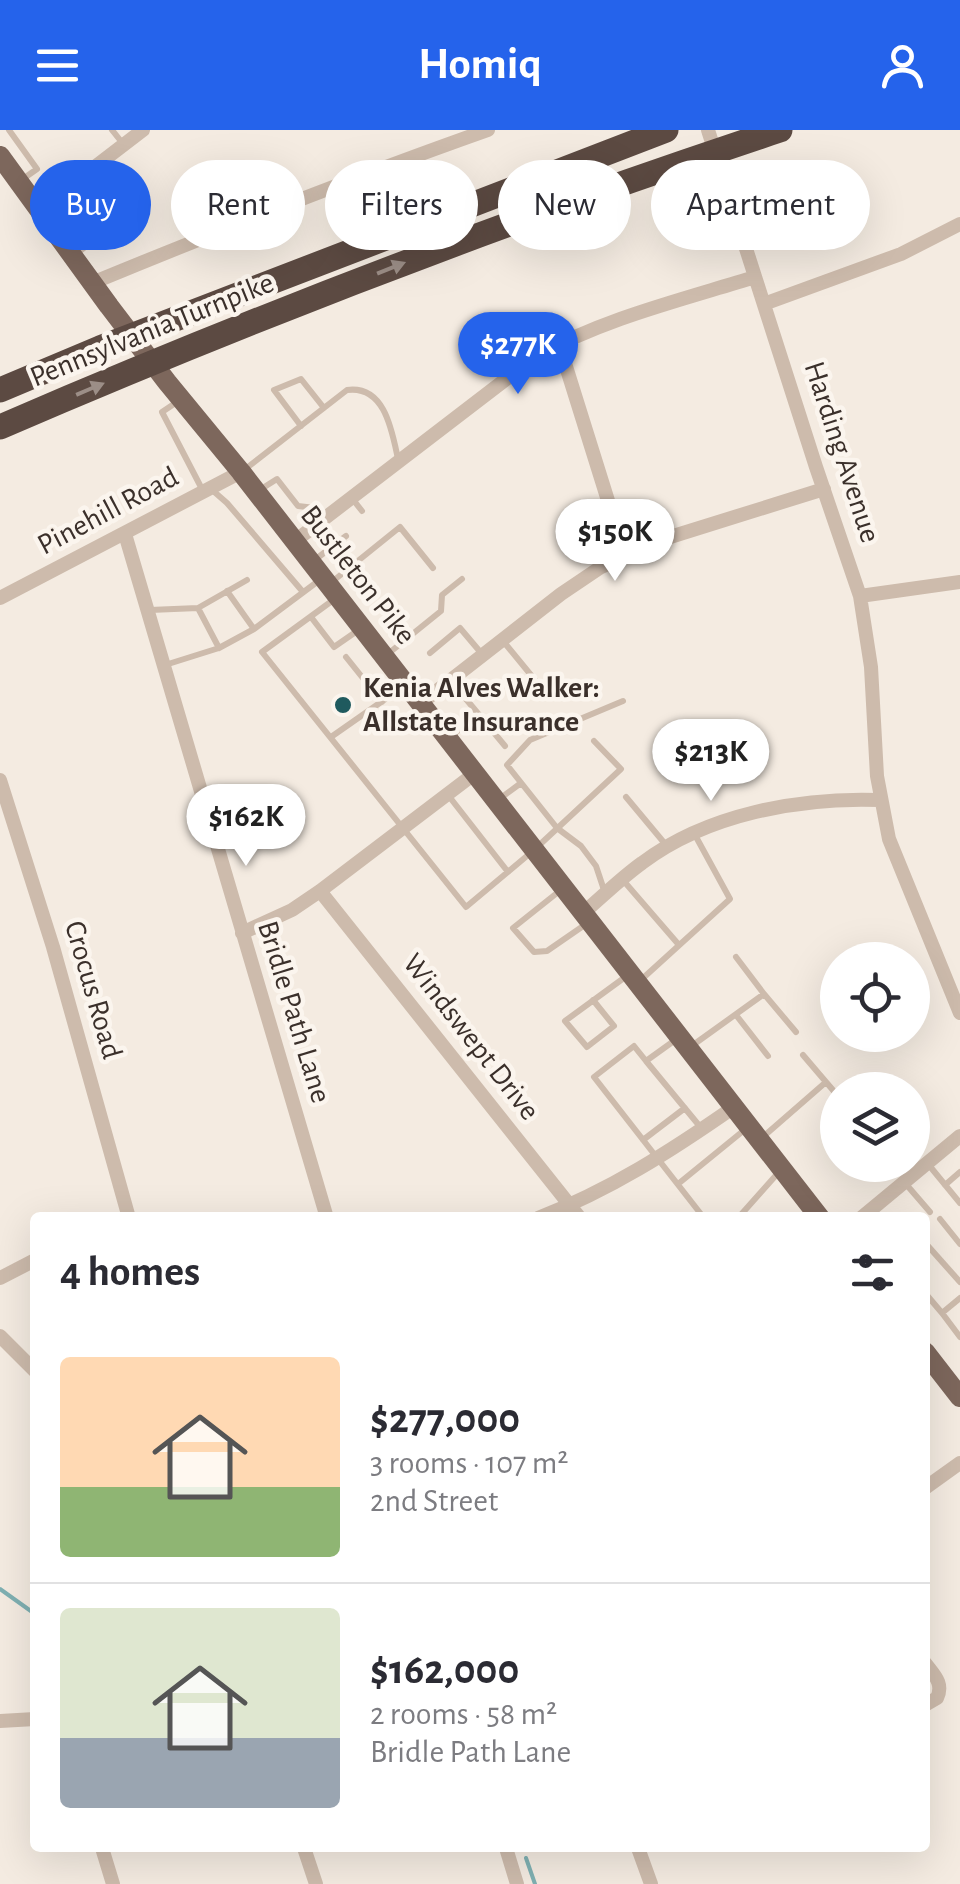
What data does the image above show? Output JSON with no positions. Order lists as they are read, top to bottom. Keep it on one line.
{"streets":{"highway":["Pennsylvania Turnpike"],"main road":["Bustleton Pike"],"street":["Harding Avenue","Pinehill Road","Crocus Road","Bridle Path Lane","Windswept Drive"]},"crossings":[["Pinehill Road","Bustleton Pike"],["Pinehill Road","Bridle Path Lane"]],"places":["Kenia Alves Walker: Allstate Insurance"],"page":{"header":"Homiq","chip":["Buy","Rent","Filters","New","Apartment"],"price":["$277K","$150K","$213K","$162K"],"heading":"4 homes","list":[{"name":"$277,000","note":"3 rooms · 107 m² · 2nd Street"},{"name":"$162,000","note":"2 rooms · 58 m² · Bridle Path Lane"}]}}
